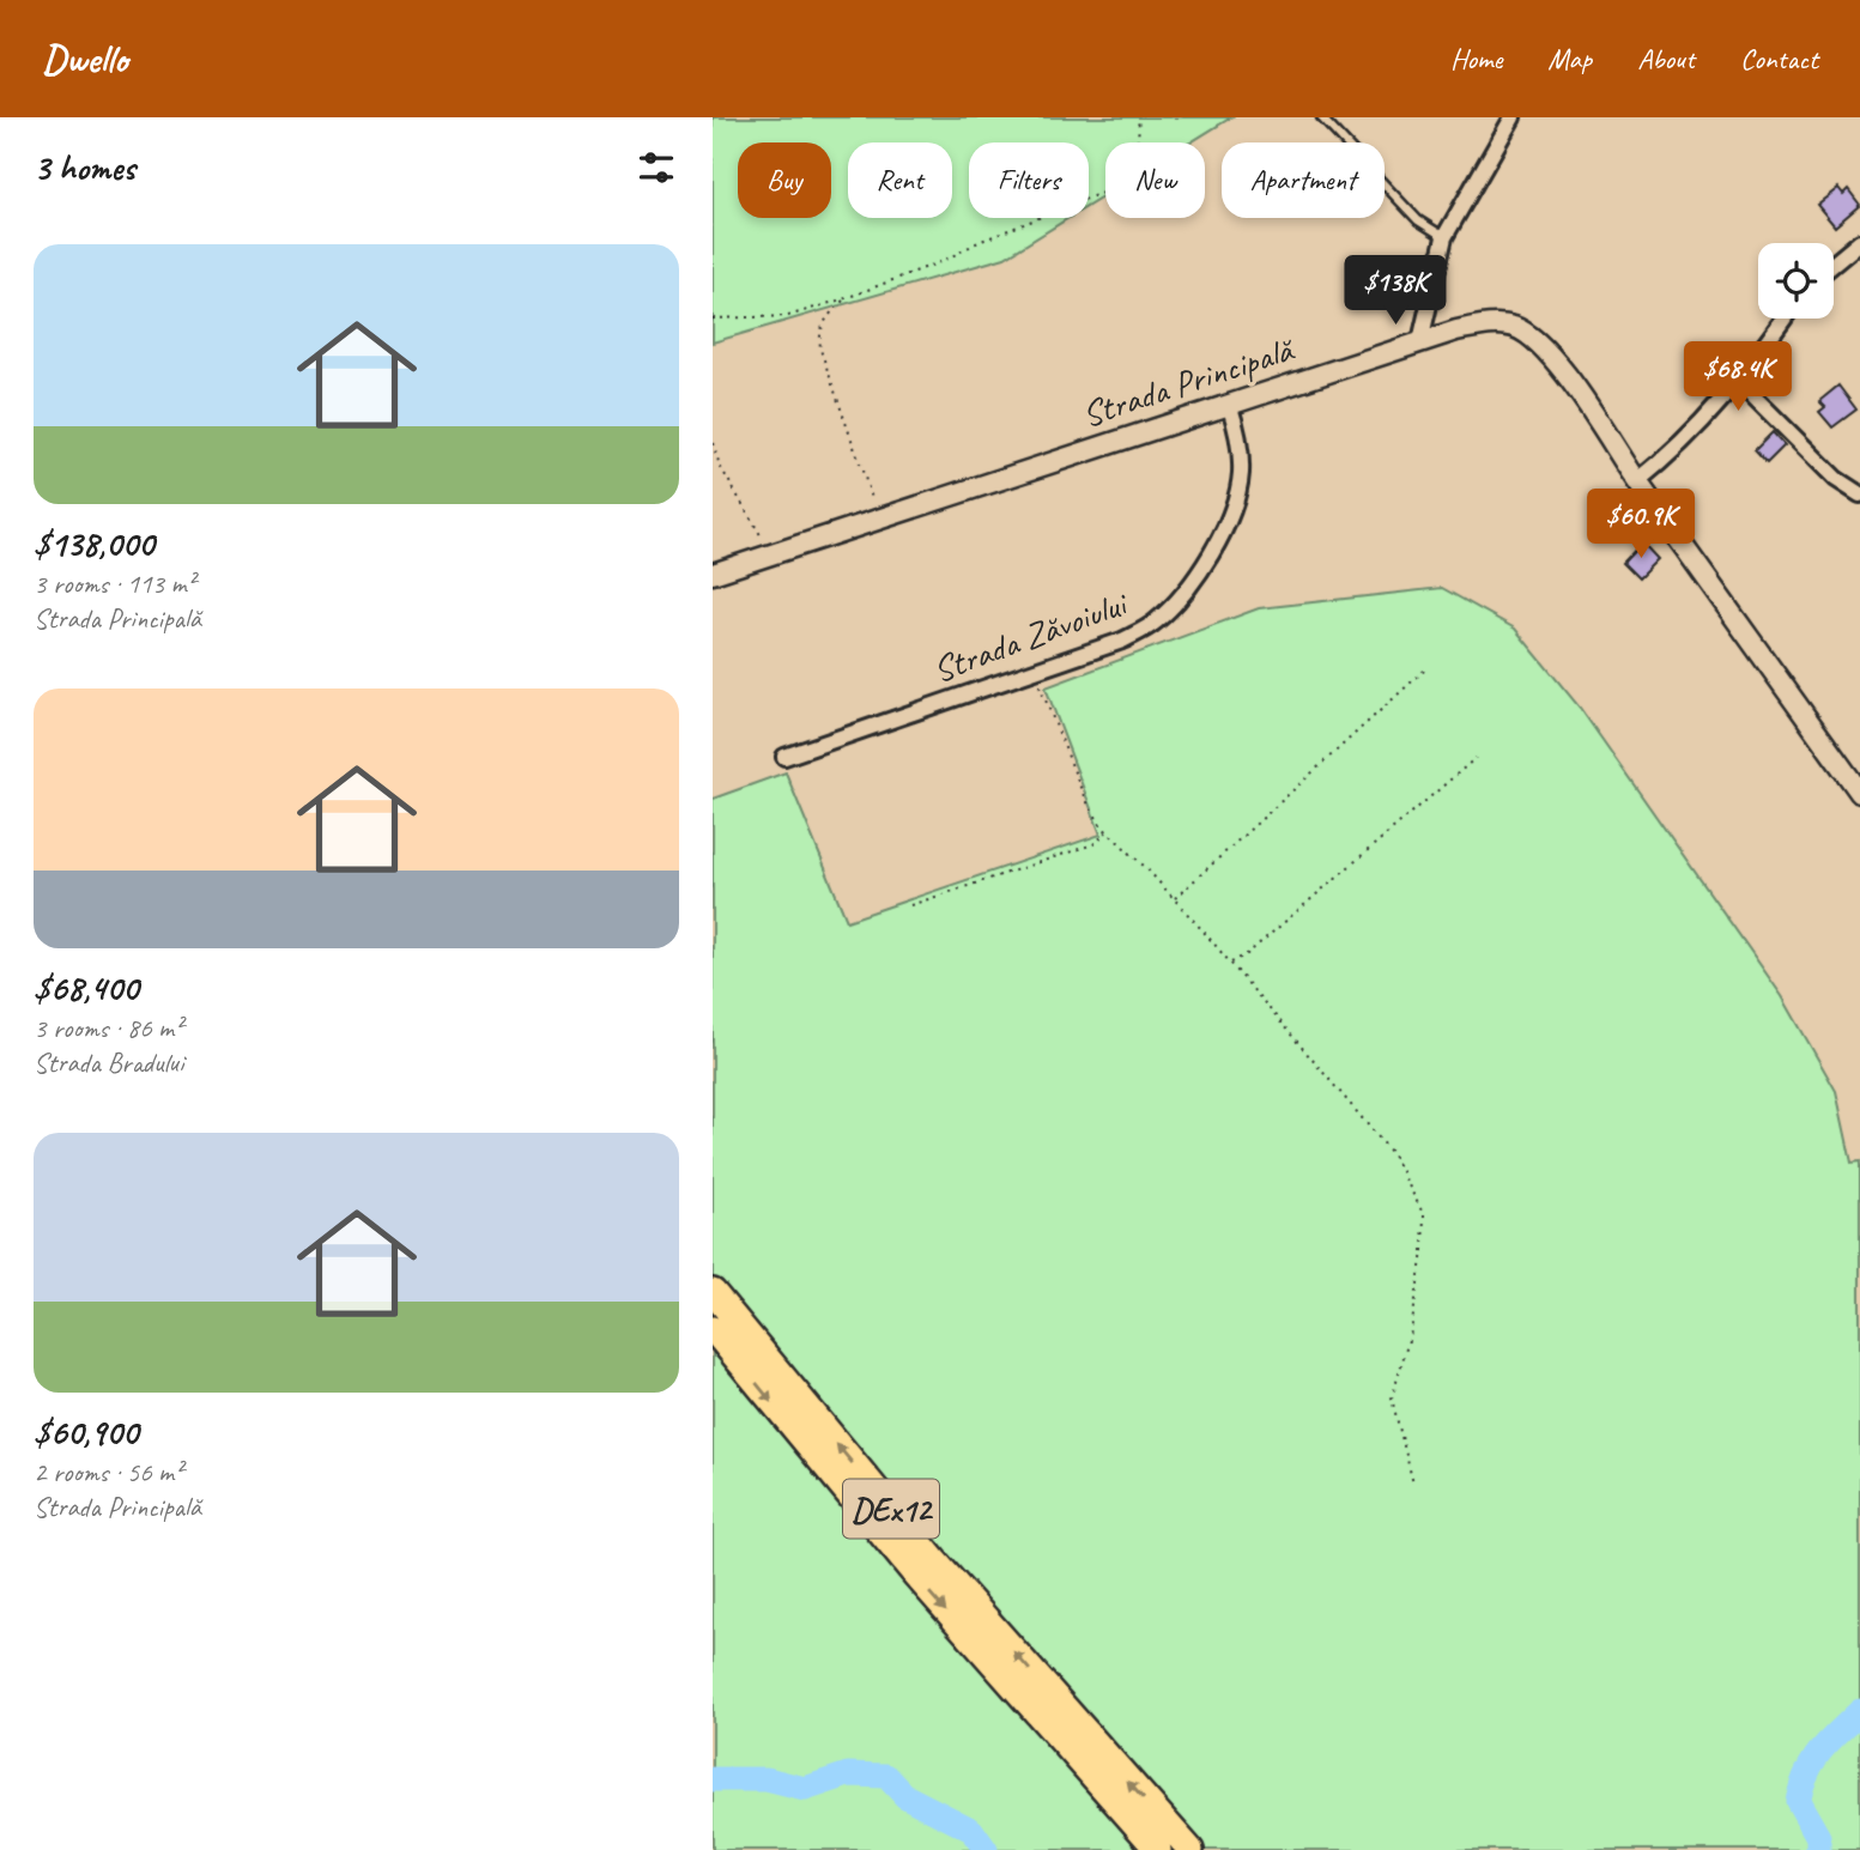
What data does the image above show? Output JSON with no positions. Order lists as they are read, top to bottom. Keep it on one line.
{"streets":{"highway":["DEx12"],"street":["Strada Principală","Strada Zăvoiului"]},"crossings":[["Strada Principală","Strada Zăvoiului"]],"page":{"header":"Dwello","nav":["Home","Map","About","Contact"],"heading":"3 homes","chip":["Buy","Rent","Filters","New","Apartment"],"list":[{"name":"$138,000","note":"3 rooms · 113 m² · Strada Principală"},{"name":"$68,400","note":"3 rooms · 86 m² · Strada Bradului"},{"name":"$60,900","note":"2 rooms · 56 m² · Strada Principală"}],"price":["$138K","$68.4K","$60.9K"]}}
